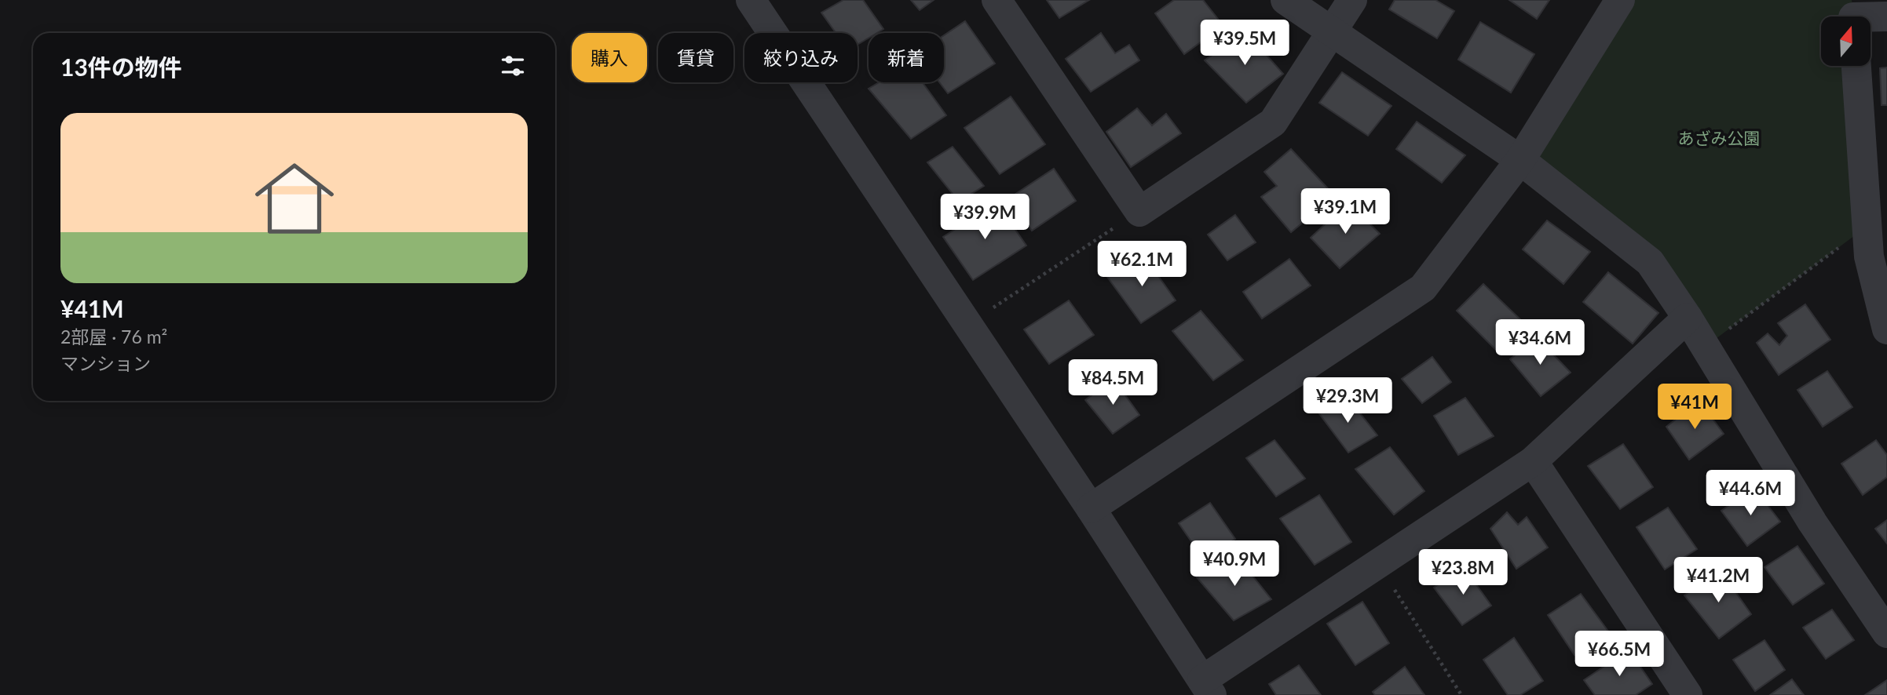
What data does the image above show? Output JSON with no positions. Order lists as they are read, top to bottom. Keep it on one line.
{"parks":["あざみ公園"],"north":"top","page":{"price":["¥39.5M","¥39.1M","¥39.9M","¥62.1M","¥34.6M","¥84.5M","¥29.3M","¥41M","¥44.6M","¥40.9M","¥23.8M","¥41.2M","¥66.5M"],"chip":["購入","賃貸","絞り込み","新着"],"heading":"13件の物件","list":[{"name":"¥41M","note":"2部屋 · 76 m² · マンション"}]}}
